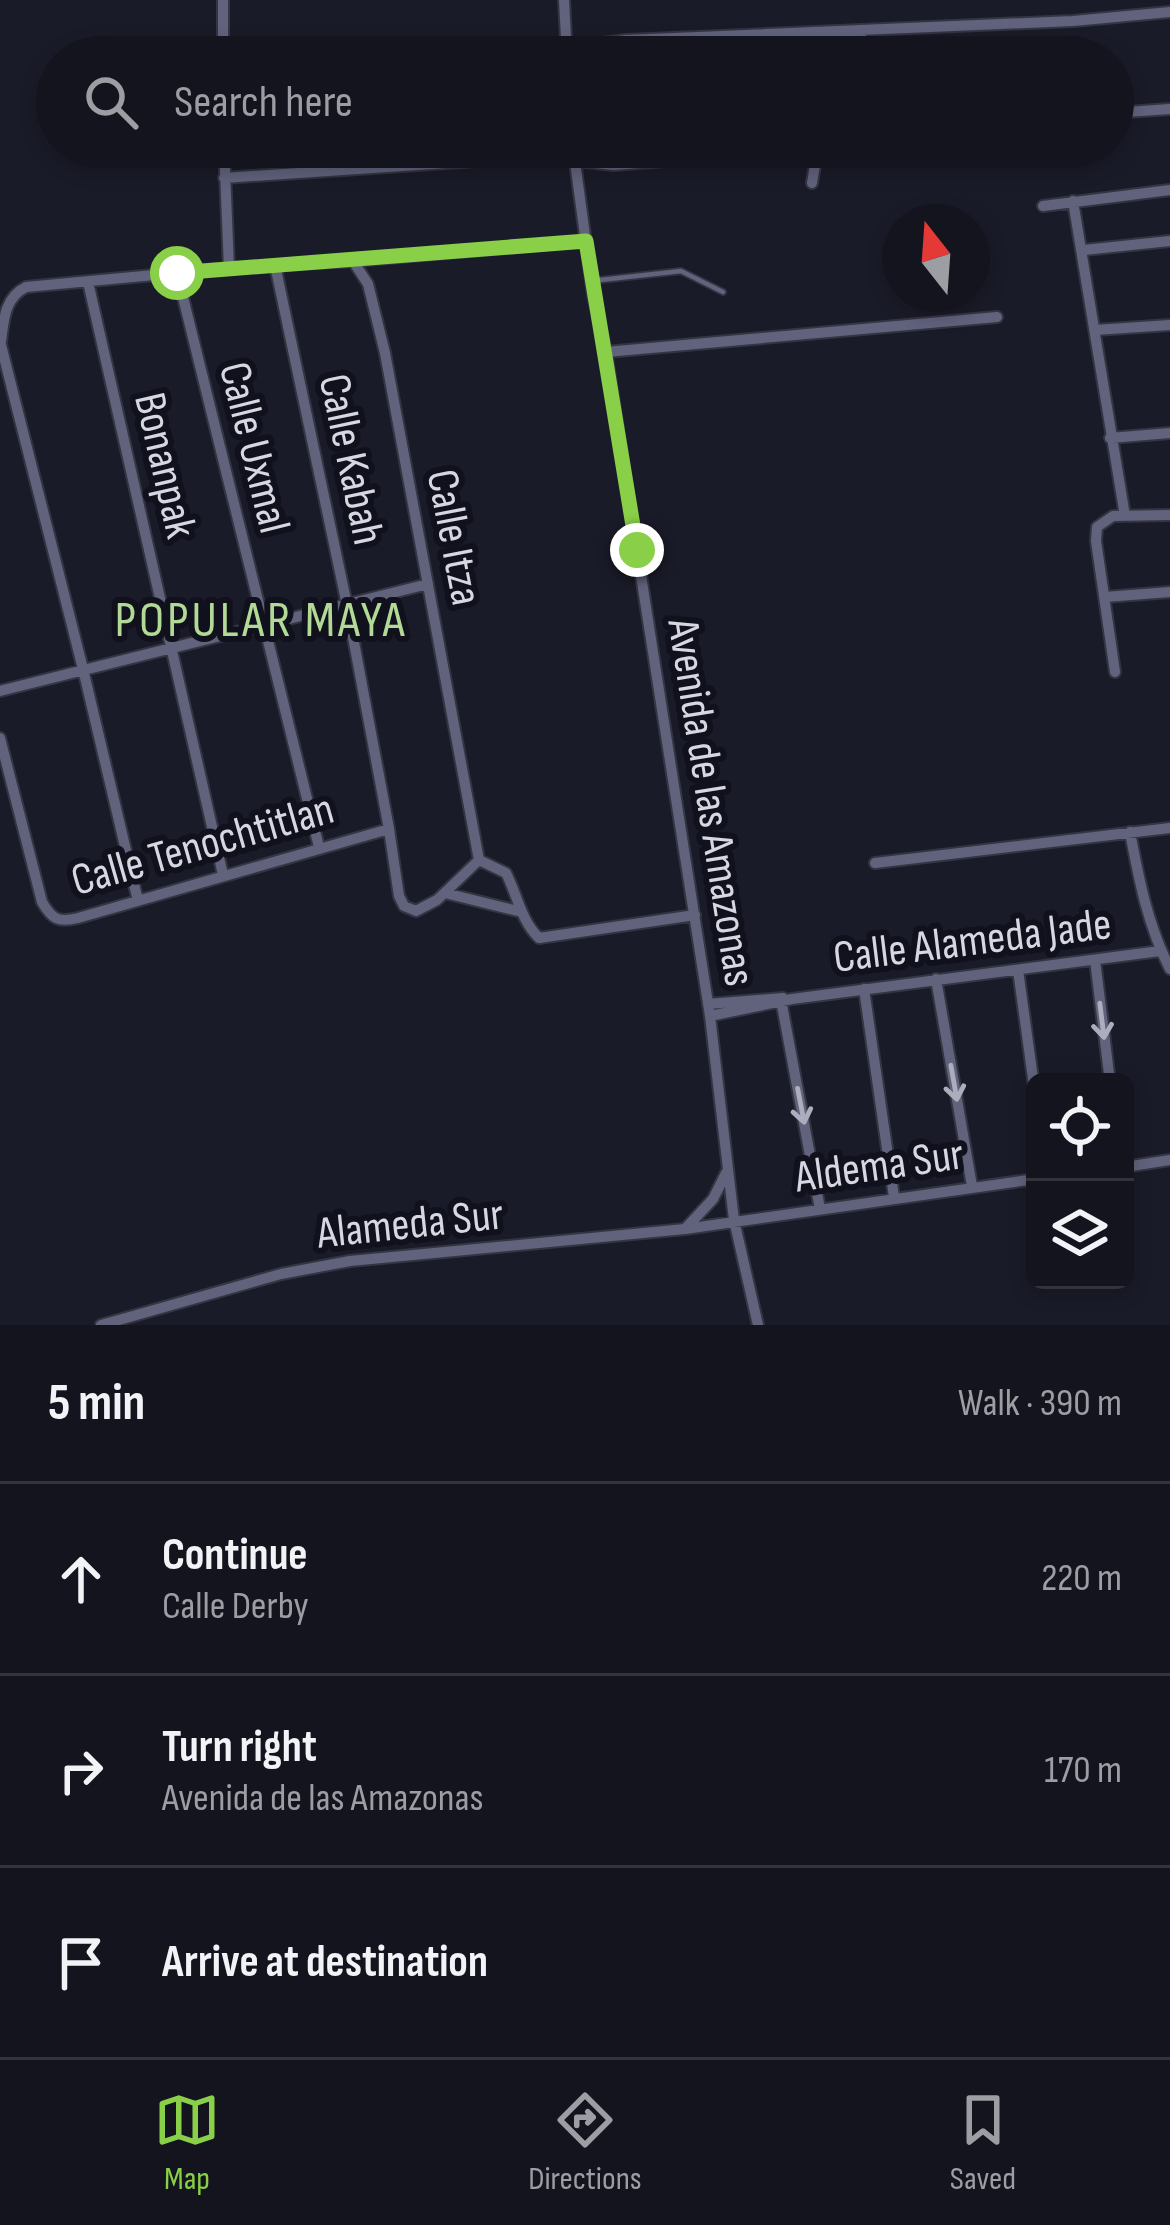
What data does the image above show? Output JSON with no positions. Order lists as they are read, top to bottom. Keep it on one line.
{"streets":{"street":["Calle Uxmal","Calle Kabah","Bonanpak","Calle Itza","Avenida de las Amazonas","Calle Tenochtitlan","Calle Alameda Jade","Aldema Sur","Alameda Sur"]},"crossings":[["Calle Uxmal","Calle Tenochtitlan"],["Calle Kabah","Calle Tenochtitlan"],["Bonanpak","Calle Tenochtitlan"],["Avenida de las Amazonas","Calle Alameda Jade"],["Avenida de las Amazonas","Aldema Sur"],["Avenida de las Amazonas","Alameda Sur"],["Aldema Sur","Alameda Sur"]],"districts":["POPULAR MAYA"],"north":"top","page":{"search":"Search here","heading":["5 min","Walk · 390 m"],"list":[["Continue","Calle Derby","220 m"],["Turn right","Avenida de las Amazonas","170 m"],"Arrive at destination"],"nav":["Map","Directions","Saved"]}}
